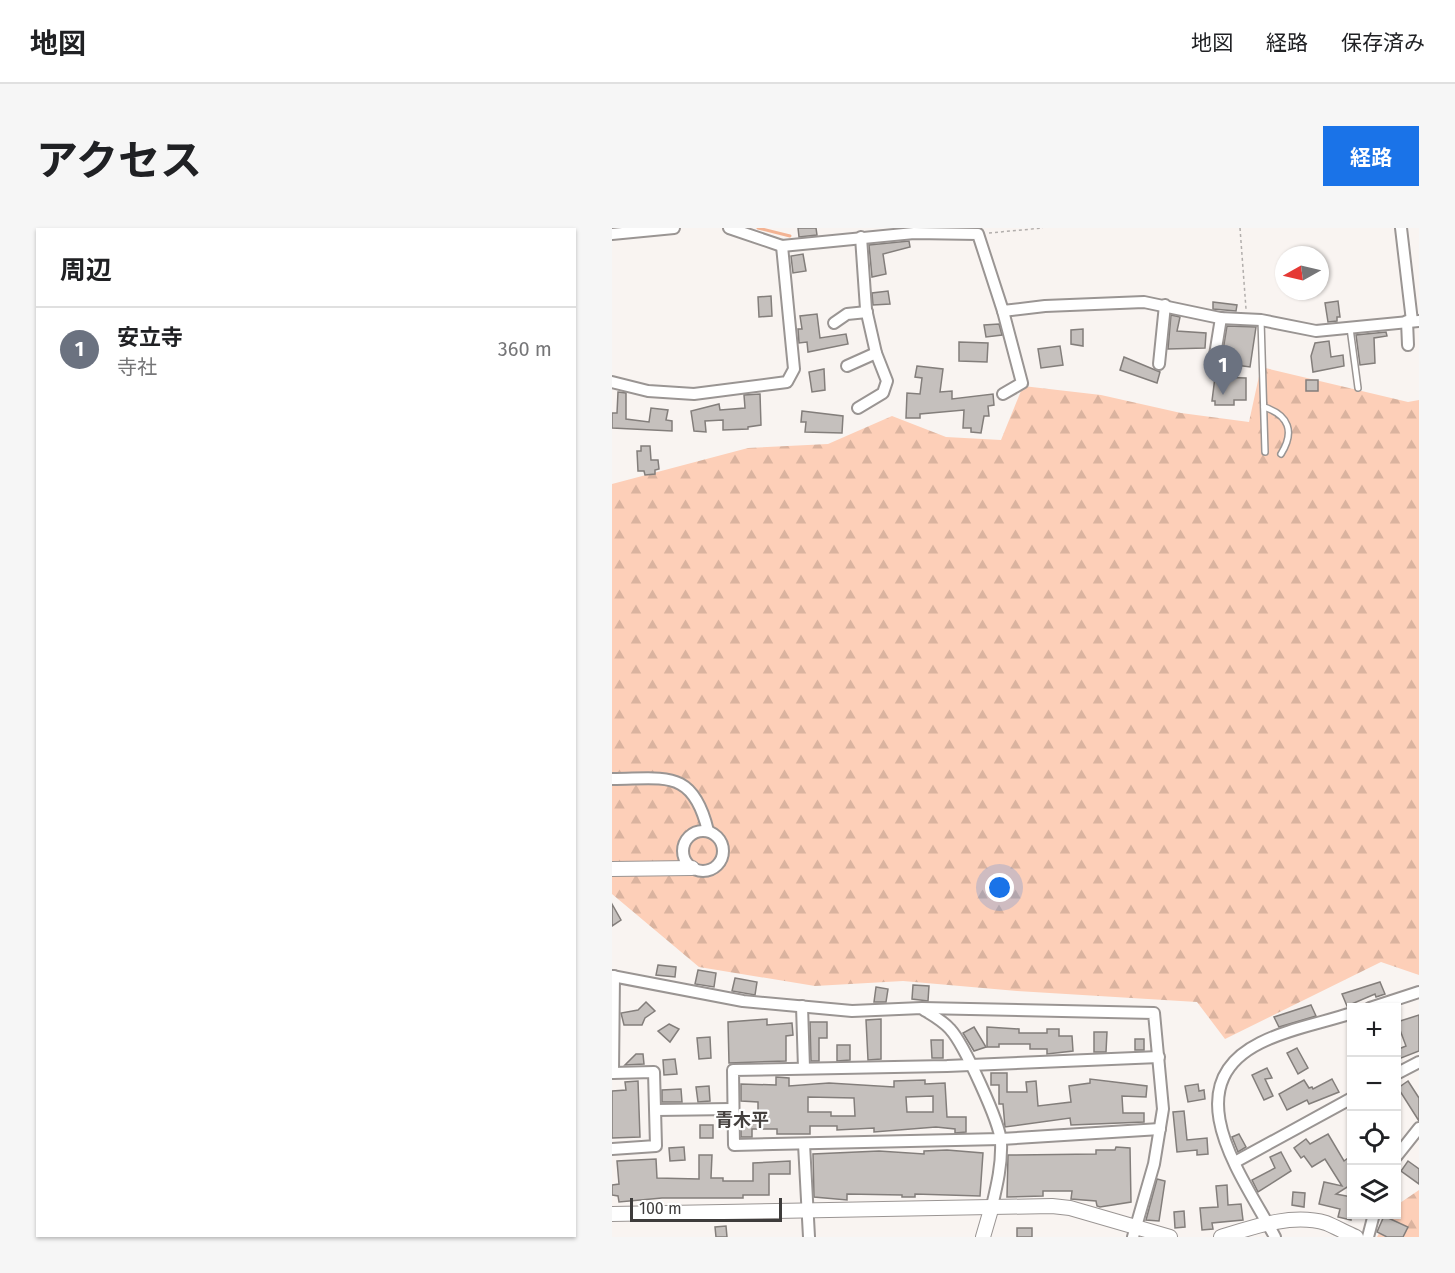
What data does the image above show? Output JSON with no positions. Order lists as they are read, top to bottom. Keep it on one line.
{"districts":["青木平"],"scale_bar":"100 m","north":"left","page":{"header":"地図","nav":["地図","経路","保存済み"],"title":"アクセス","buttons":"経路","heading":"周辺","list":[{"mark":"1","name":"安立寺","note":"寺社","value":"360 m"}],"pins":"1","map_buttons":["+","−"],"scale":"100 m"}}
